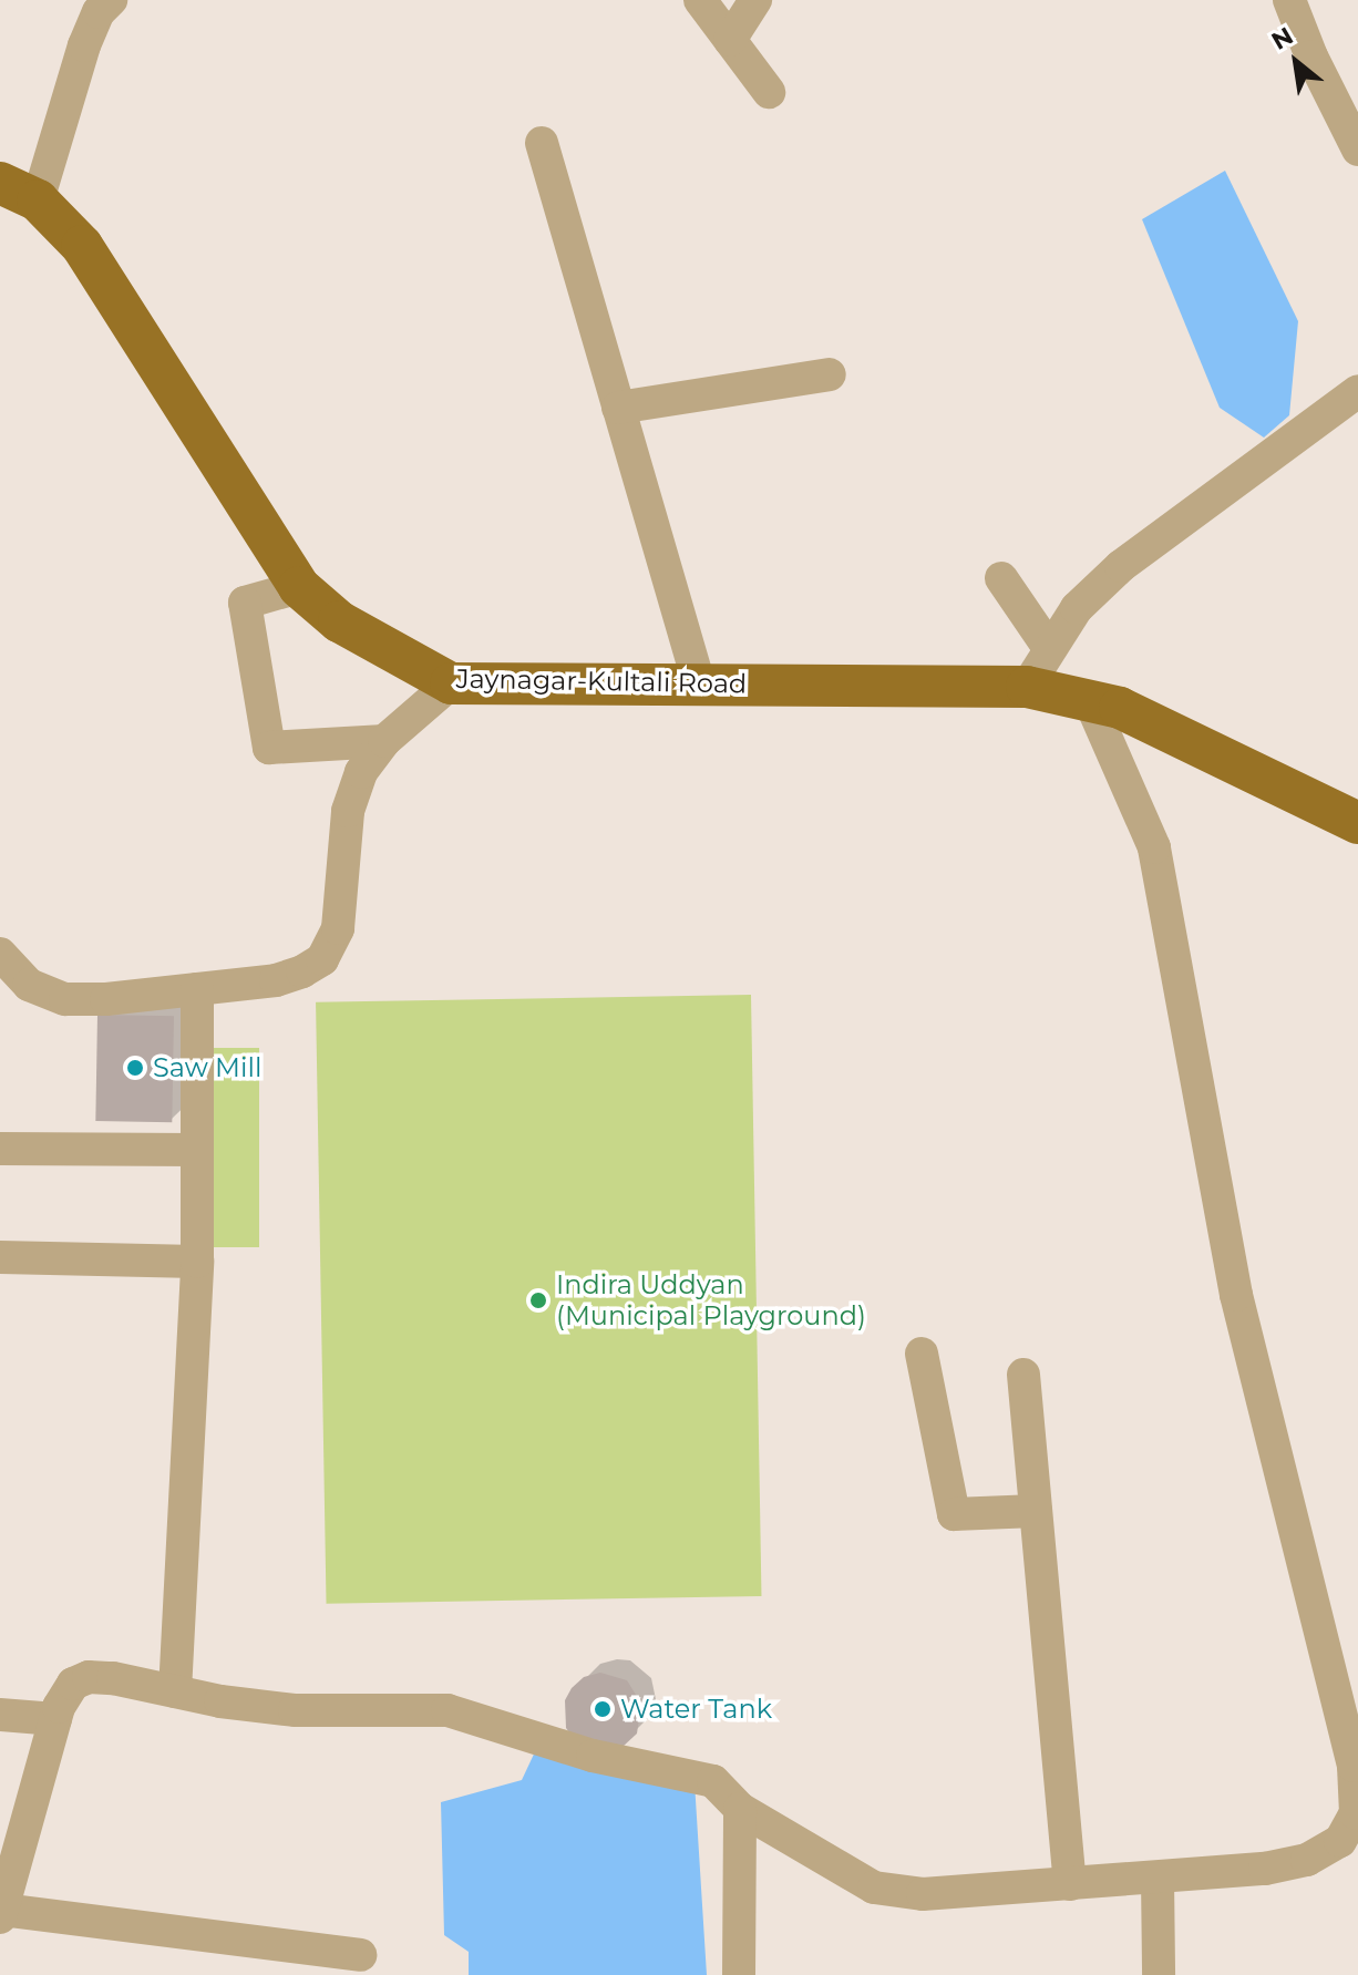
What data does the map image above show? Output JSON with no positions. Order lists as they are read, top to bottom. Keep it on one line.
{"streets":{"main road":["Jaynagar-Kultali Road"]},"places":["Saw Mill","Indira Uddyan (Municipal Playground)","Water Tank"],"north":"top left"}
